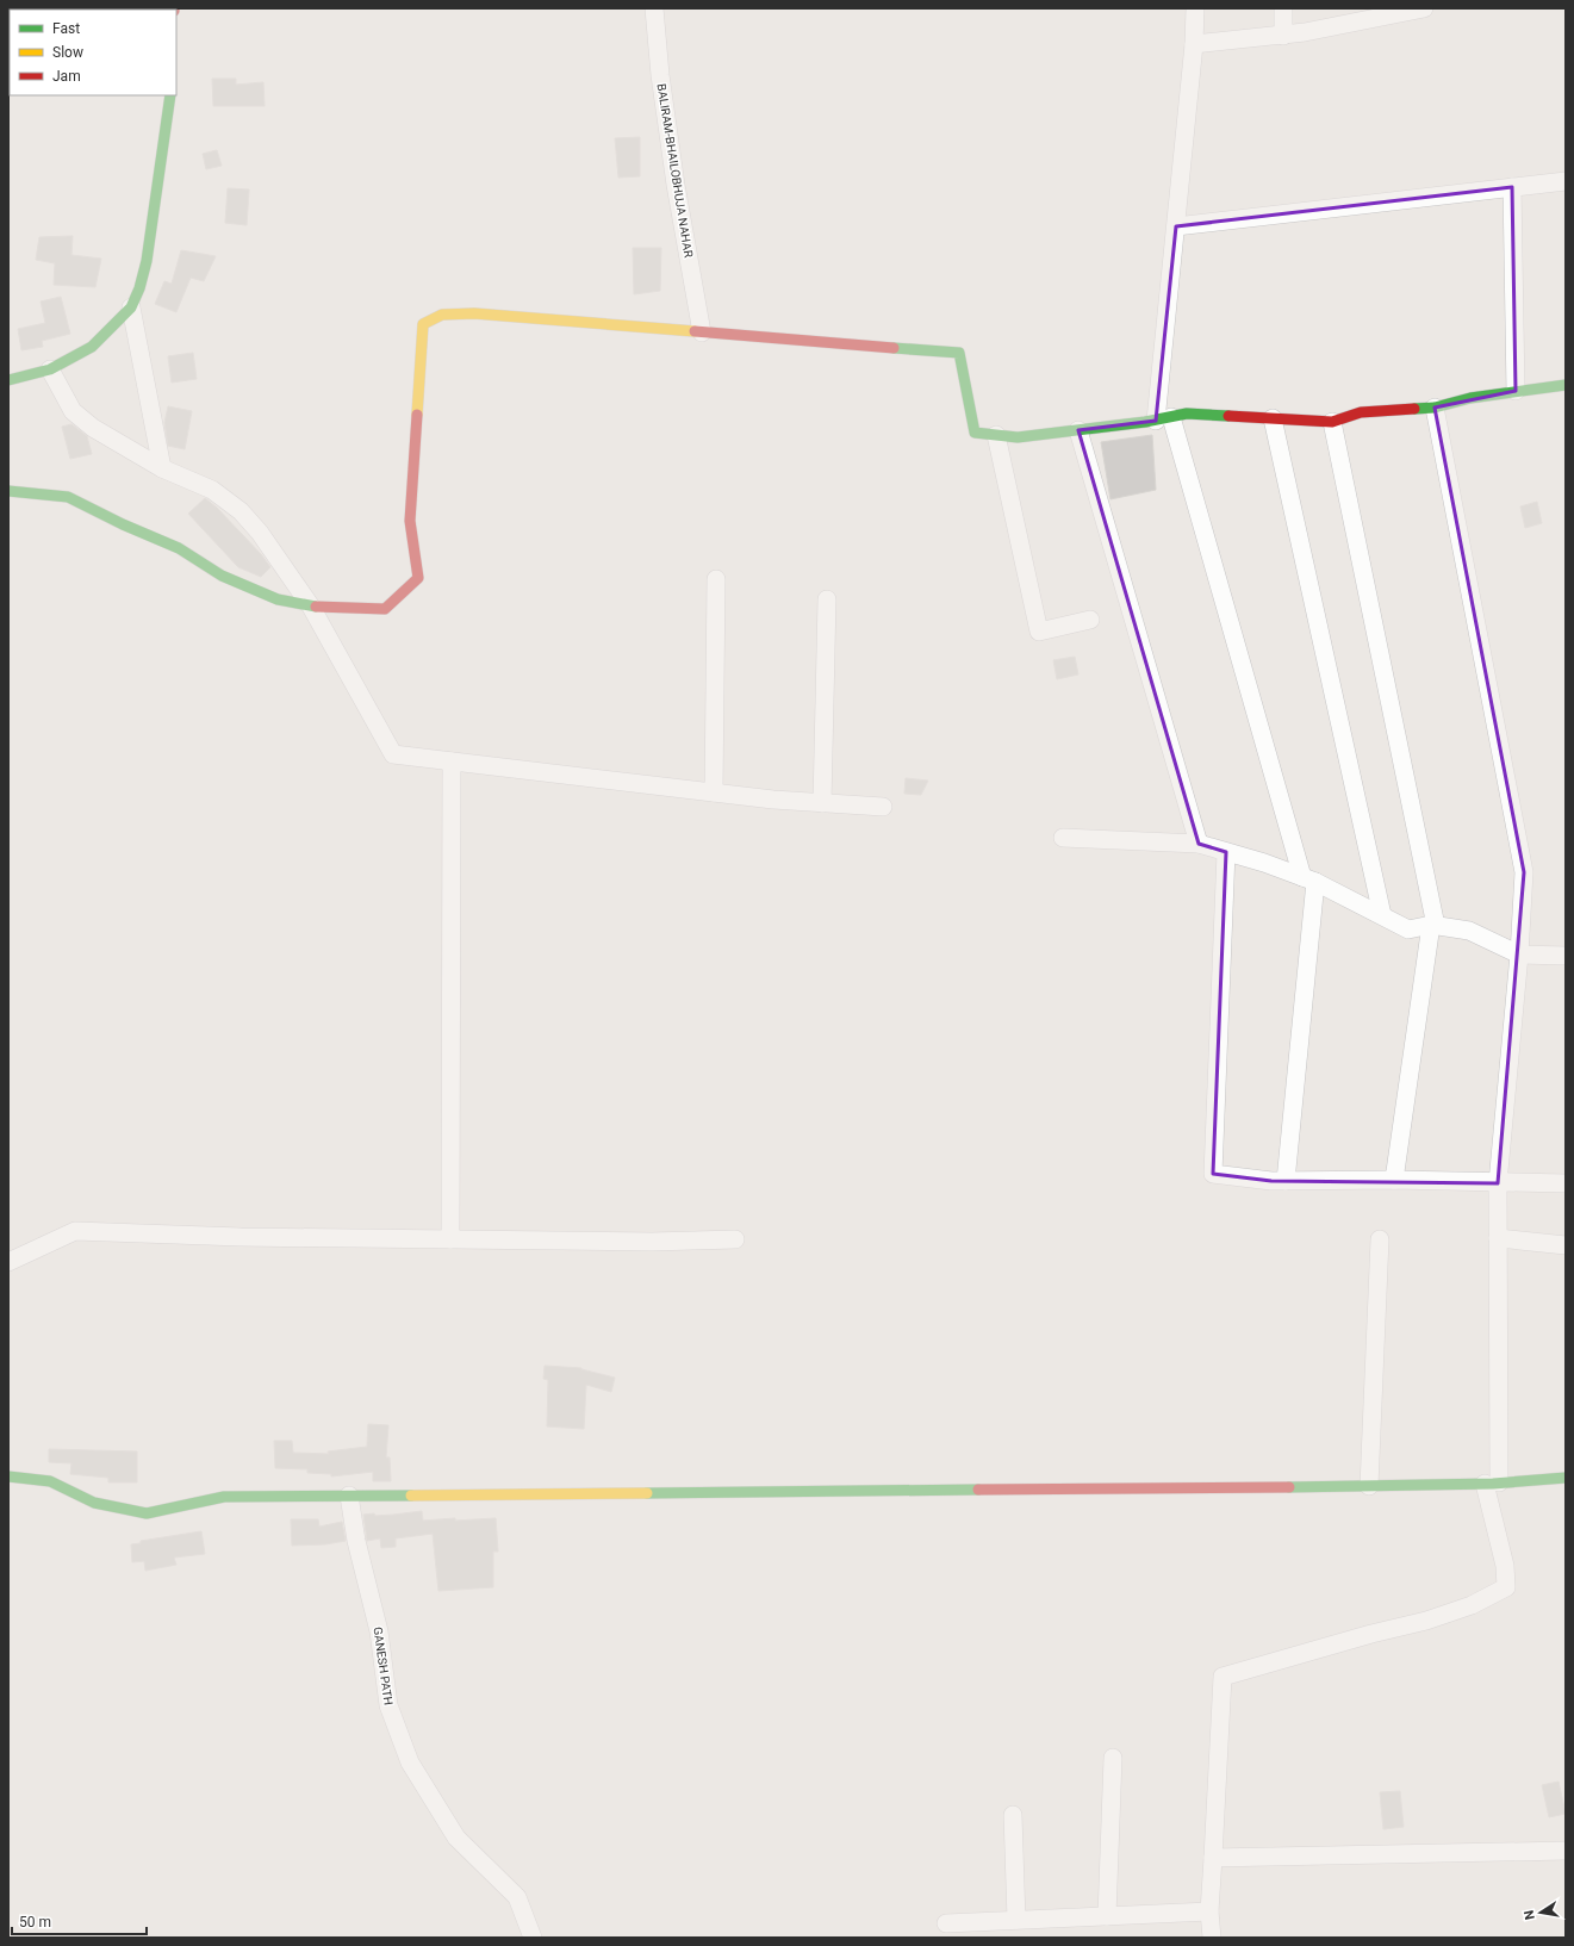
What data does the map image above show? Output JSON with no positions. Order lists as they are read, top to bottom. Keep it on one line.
{"streets":{"street":["BALIRAM-BHAILOBHUJA NAHAR","GANESH PATH"]},"legend":["Fast","Slow","Jam"],"scale_bar":"50 m","north":"left"}
